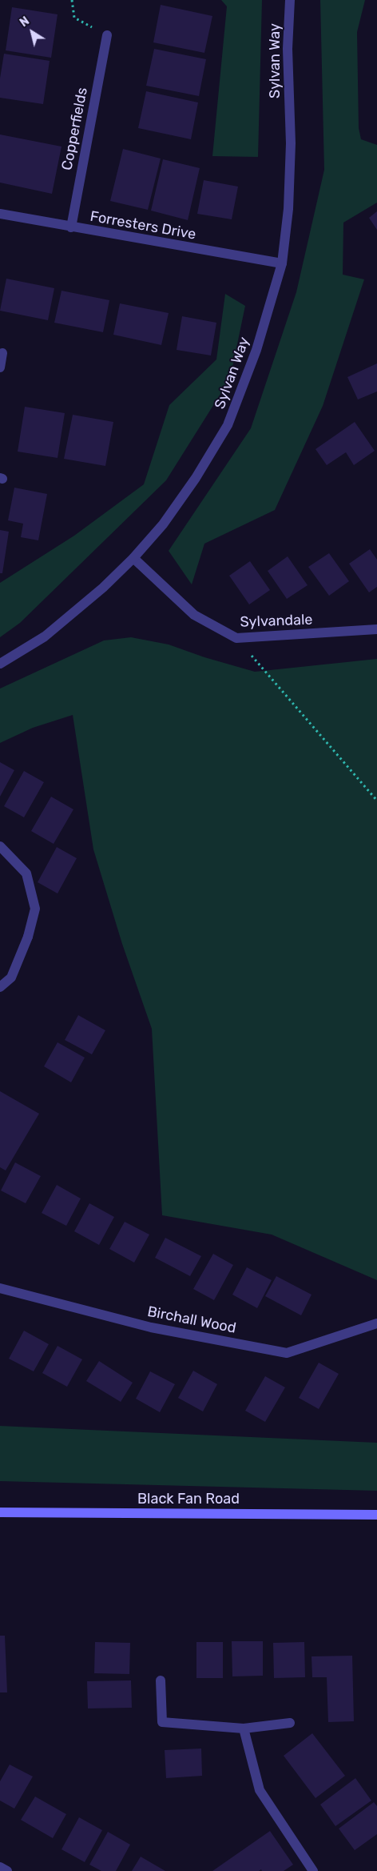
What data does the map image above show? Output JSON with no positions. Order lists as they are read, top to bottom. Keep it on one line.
{"streets":{"main road":["Black Fan Road"],"street":["Sylvan Way","Copperfields","Forresters Drive","Sylvandale","Birchall Wood"]},"crossings":[["Sylvan Way","Forresters Drive"],["Sylvan Way","Sylvandale"],["Copperfields","Forresters Drive"]],"north":"top left"}
